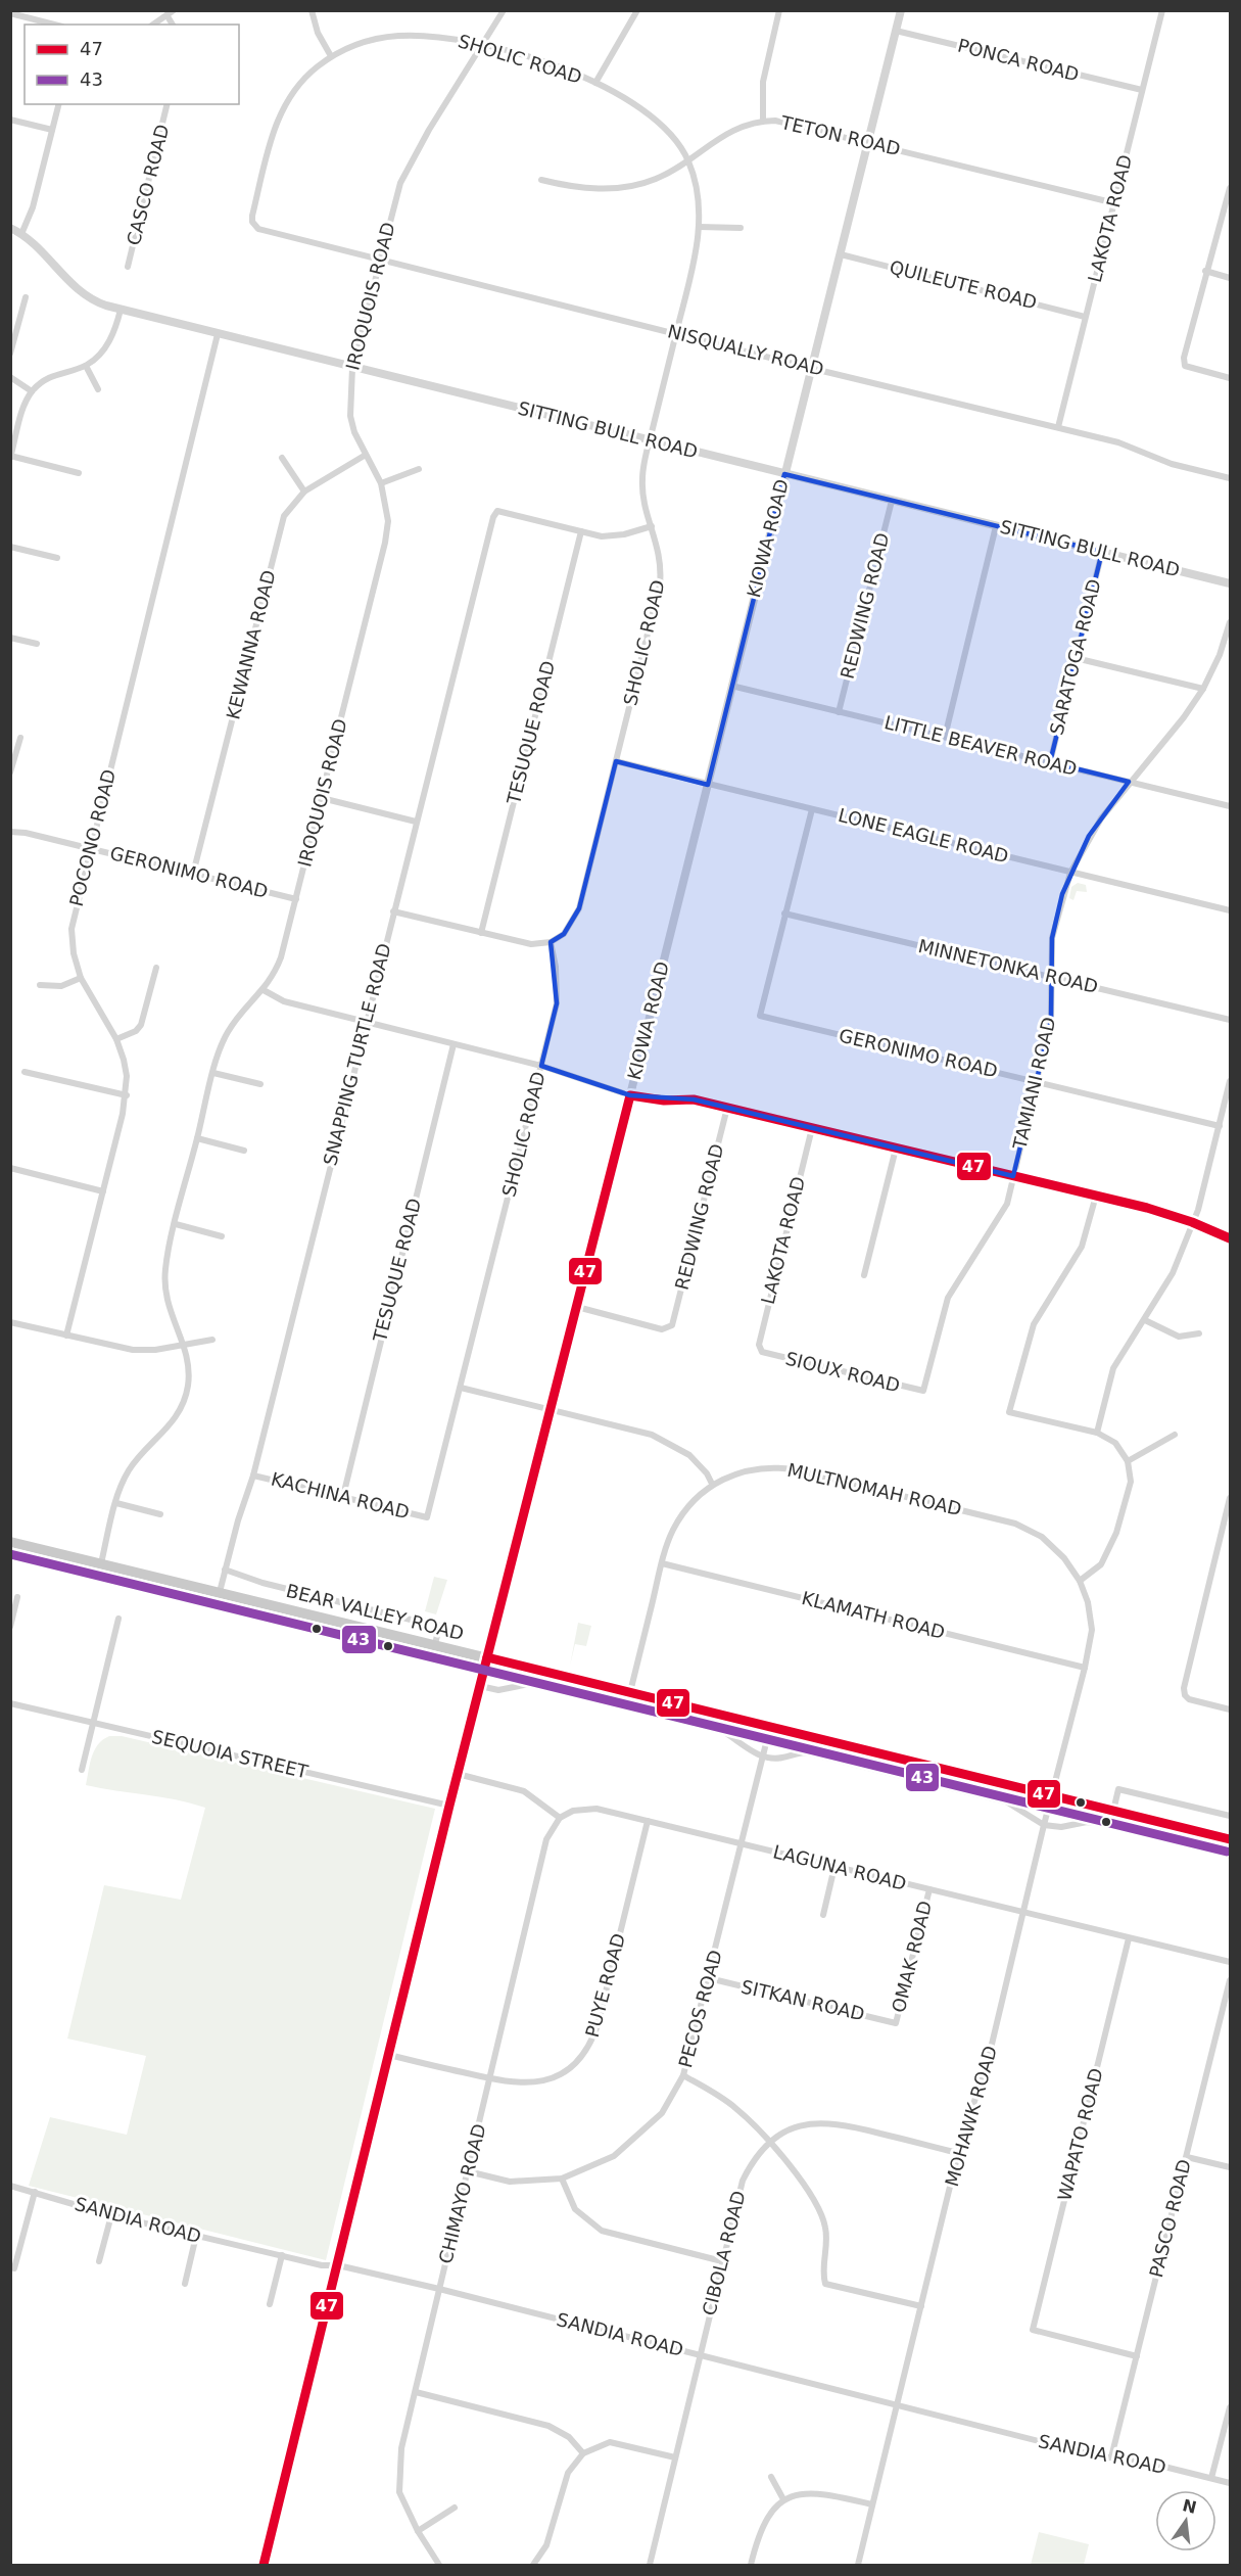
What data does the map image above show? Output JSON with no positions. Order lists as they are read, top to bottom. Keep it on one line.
{"streets":{"main road":["BEAR VALLEY ROAD"],"street":["SHOLIC ROAD","PONCA ROAD","TETON ROAD","CASCO ROAD","LAKOTA ROAD","QUILEUTE ROAD","IROQUOIS ROAD","NISQUALLY ROAD","SITTING BULL ROAD","KIOWA ROAD","REDWING ROAD","KEWANNA ROAD","SARATOGA ROAD","TESUQUE ROAD","LITTLE BEAVER ROAD","LONE EAGLE ROAD","POCONO ROAD","GERONIMO ROAD","MINNETONKA ROAD","SNAPPING TURTLE ROAD","TAMIANI ROAD","SIOUX ROAD","MULTNOMAH ROAD","KACHINA ROAD","KLAMATH ROAD","SEQUOIA STREET","LAGUNA ROAD","OMAK ROAD","PUYE ROAD","SITKAN ROAD","PECOS ROAD","MOHAWK ROAD","WAPATO ROAD","CHIMAYO ROAD","PASCO ROAD","SANDIA ROAD","CIBOLA ROAD"]},"crossings":[["SHOLIC ROAD","TETON ROAD"],["SHOLIC ROAD","IROQUOIS ROAD"],["SHOLIC ROAD","NISQUALLY ROAD"],["SHOLIC ROAD","SITTING BULL ROAD"],["SHOLIC ROAD","LONE EAGLE ROAD"],["SHOLIC ROAD","KACHINA ROAD"],["PONCA ROAD","LAKOTA ROAD"],["PONCA ROAD","KIOWA ROAD"],["TETON ROAD","LAKOTA ROAD"],["TETON ROAD","KIOWA ROAD"],["LAKOTA ROAD","QUILEUTE ROAD"],["LAKOTA ROAD","NISQUALLY ROAD"],["LAKOTA ROAD","SIOUX ROAD"],["QUILEUTE ROAD","KIOWA ROAD"],["IROQUOIS ROAD","NISQUALLY ROAD"],["IROQUOIS ROAD","SITTING BULL ROAD"],["IROQUOIS ROAD","KEWANNA ROAD"],["IROQUOIS ROAD","GERONIMO ROAD"],["IROQUOIS ROAD","BEAR VALLEY ROAD"],["NISQUALLY ROAD","KIOWA ROAD"],["SITTING BULL ROAD","KIOWA ROAD"],["SITTING BULL ROAD","REDWING ROAD"],["SITTING BULL ROAD","SARATOGA ROAD"],["SITTING BULL ROAD","POCONO ROAD"],["KIOWA ROAD","REDWING ROAD"],["KIOWA ROAD","LITTLE BEAVER ROAD"],["KIOWA ROAD","LONE EAGLE ROAD"],["KIOWA ROAD","BEAR VALLEY ROAD"],["KIOWA ROAD","SEQUOIA STREET"],["KIOWA ROAD","PUYE ROAD"],["KIOWA ROAD","SANDIA ROAD"],["REDWING ROAD","LITTLE BEAVER ROAD"],["KEWANNA ROAD","GERONIMO ROAD"],["SARATOGA ROAD","LITTLE BEAVER ROAD"],["TESUQUE ROAD","SNAPPING TURTLE ROAD"],["TESUQUE ROAD","KACHINA ROAD"],["LITTLE BEAVER ROAD","TAMIANI ROAD"],["LONE EAGLE ROAD","TAMIANI ROAD"],["POCONO ROAD","GERONIMO ROAD"],["GERONIMO ROAD","MINNETONKA ROAD"],["GERONIMO ROAD","TAMIANI ROAD"],["MINNETONKA ROAD","TAMIANI ROAD"],["SNAPPING TURTLE ROAD","KACHINA ROAD"],["SNAPPING TURTLE ROAD","BEAR VALLEY ROAD"],["TAMIANI ROAD","SIOUX ROAD"],["MULTNOMAH ROAD","BEAR VALLEY ROAD"],["MULTNOMAH ROAD","KLAMATH ROAD"],["MULTNOMAH ROAD","MOHAWK ROAD"],["BEAR VALLEY ROAD","PECOS ROAD"],["BEAR VALLEY ROAD","MOHAWK ROAD"],["KLAMATH ROAD","MOHAWK ROAD"],["LAGUNA ROAD","OMAK ROAD"],["LAGUNA ROAD","PUYE ROAD"],["LAGUNA ROAD","PECOS ROAD"],["LAGUNA ROAD","MOHAWK ROAD"],["LAGUNA ROAD","WAPATO ROAD"],["LAGUNA ROAD","CHIMAYO ROAD"],["OMAK ROAD","SITKAN ROAD"],["PUYE ROAD","CHIMAYO ROAD"],["SITKAN ROAD","PECOS ROAD"],["PECOS ROAD","CHIMAYO ROAD"],["MOHAWK ROAD","SANDIA ROAD"],["MOHAWK ROAD","CIBOLA ROAD"],["WAPATO ROAD","PASCO ROAD"],["CHIMAYO ROAD","SANDIA ROAD"],["PASCO ROAD","SANDIA ROAD"],["SANDIA ROAD","CIBOLA ROAD"]],"lines":["transit line 47","transit line 43"],"legend":["47","43"],"north":"top"}
